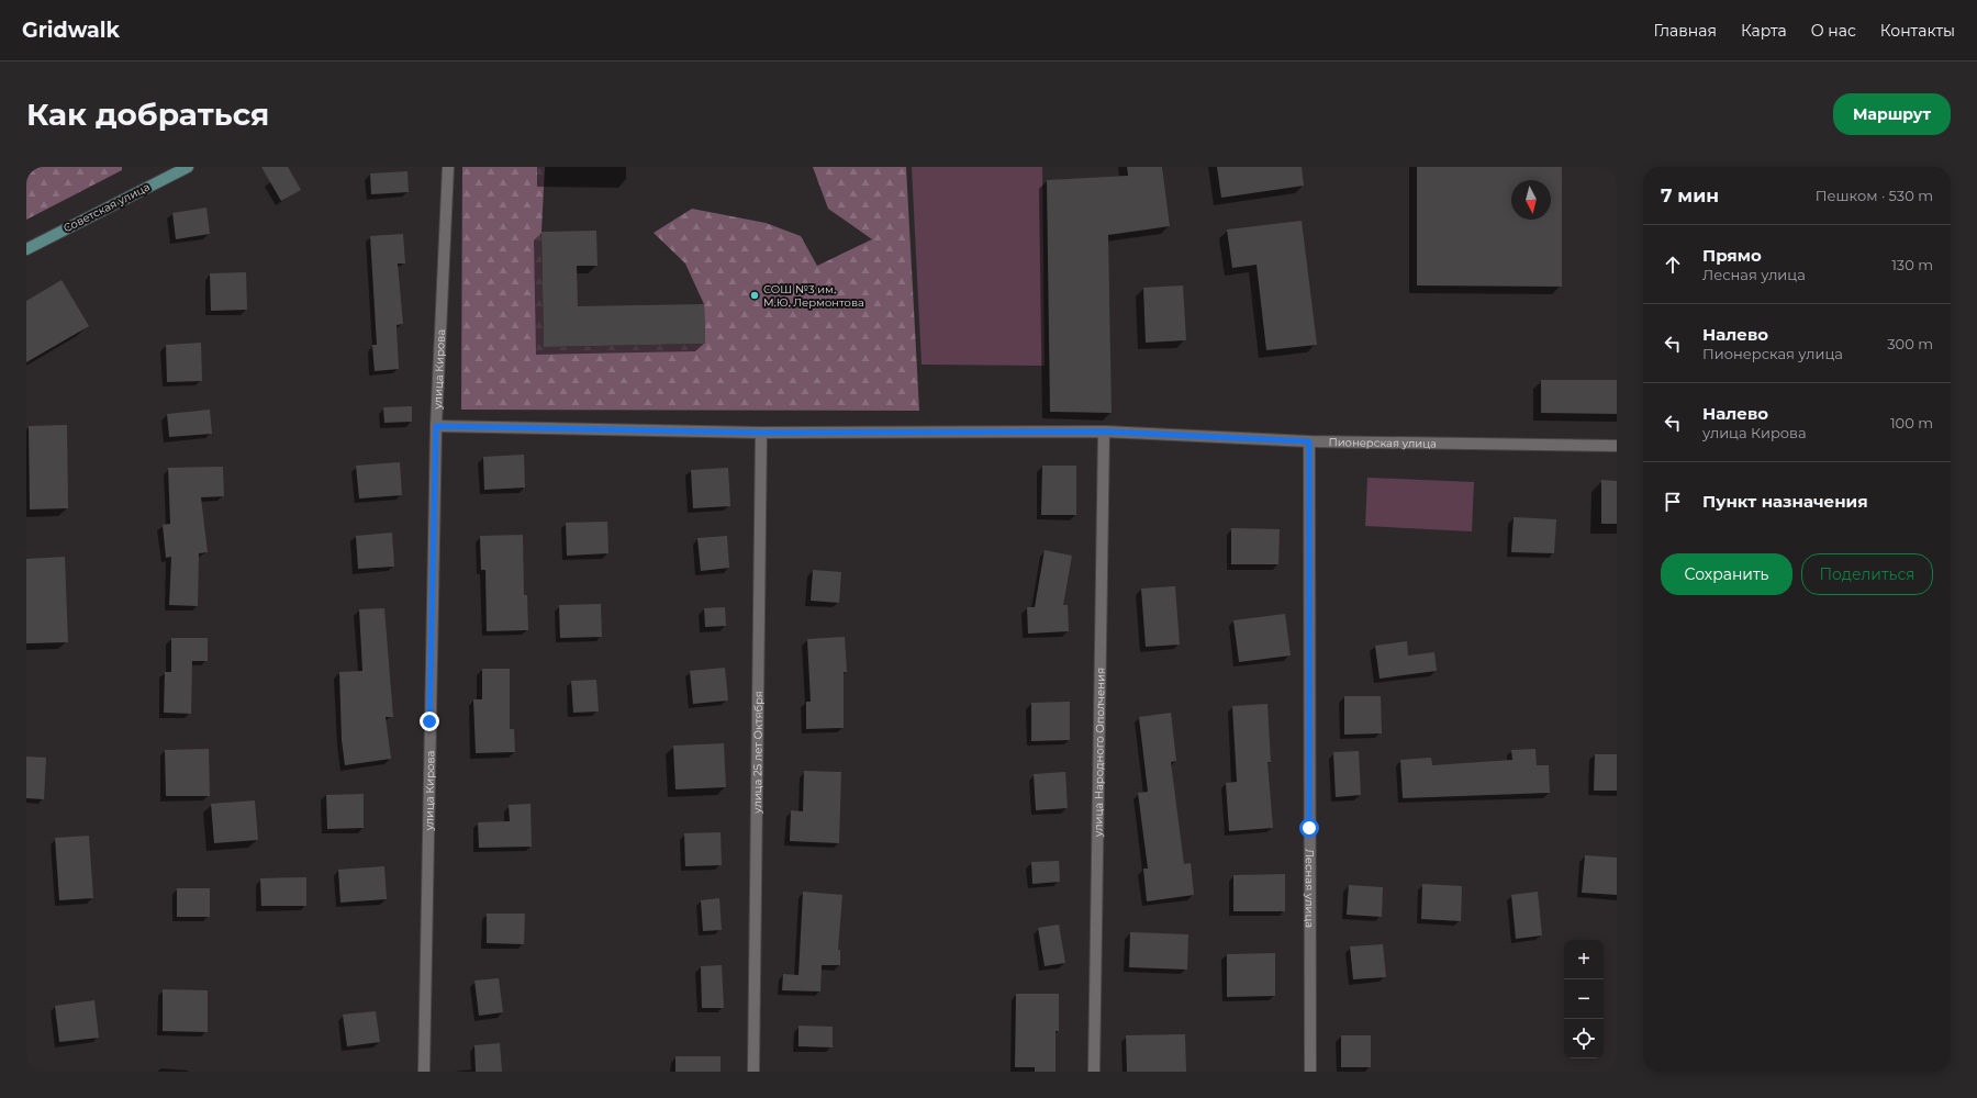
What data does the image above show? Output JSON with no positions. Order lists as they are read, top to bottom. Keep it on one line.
{"streets":{"main road":["Советская улица"],"street":["улица Кирова","Пионерская улица","улица 25 лет Октября","улица Народного Ополчения","Лесная улица"]},"crossings":[["улица Кирова","Пионерская улица"],["Пионерская улица","улица 25 лет Октября"],["Пионерская улица","улица Народного Ополчения"],["Пионерская улица","Лесная улица"]],"places":["СОШ №3 им. М.Ю. Лермонтова"],"north":"bottom","page":{"header":"Gridwalk","nav":["Главная","Карта","О нас","Контакты"],"buttons":["Маршрут",["Сохранить","Поделиться"]],"title":"Как добраться","heading":["7 мин","Пешком · 530 m"],"list":[["Прямо","Лесная улица","130 m"],["Налево","Пионерская улица","300 m"],["Налево","улица Кирова","100 m"],"Пункт назначения"],"map_buttons":["+","−"]}}
